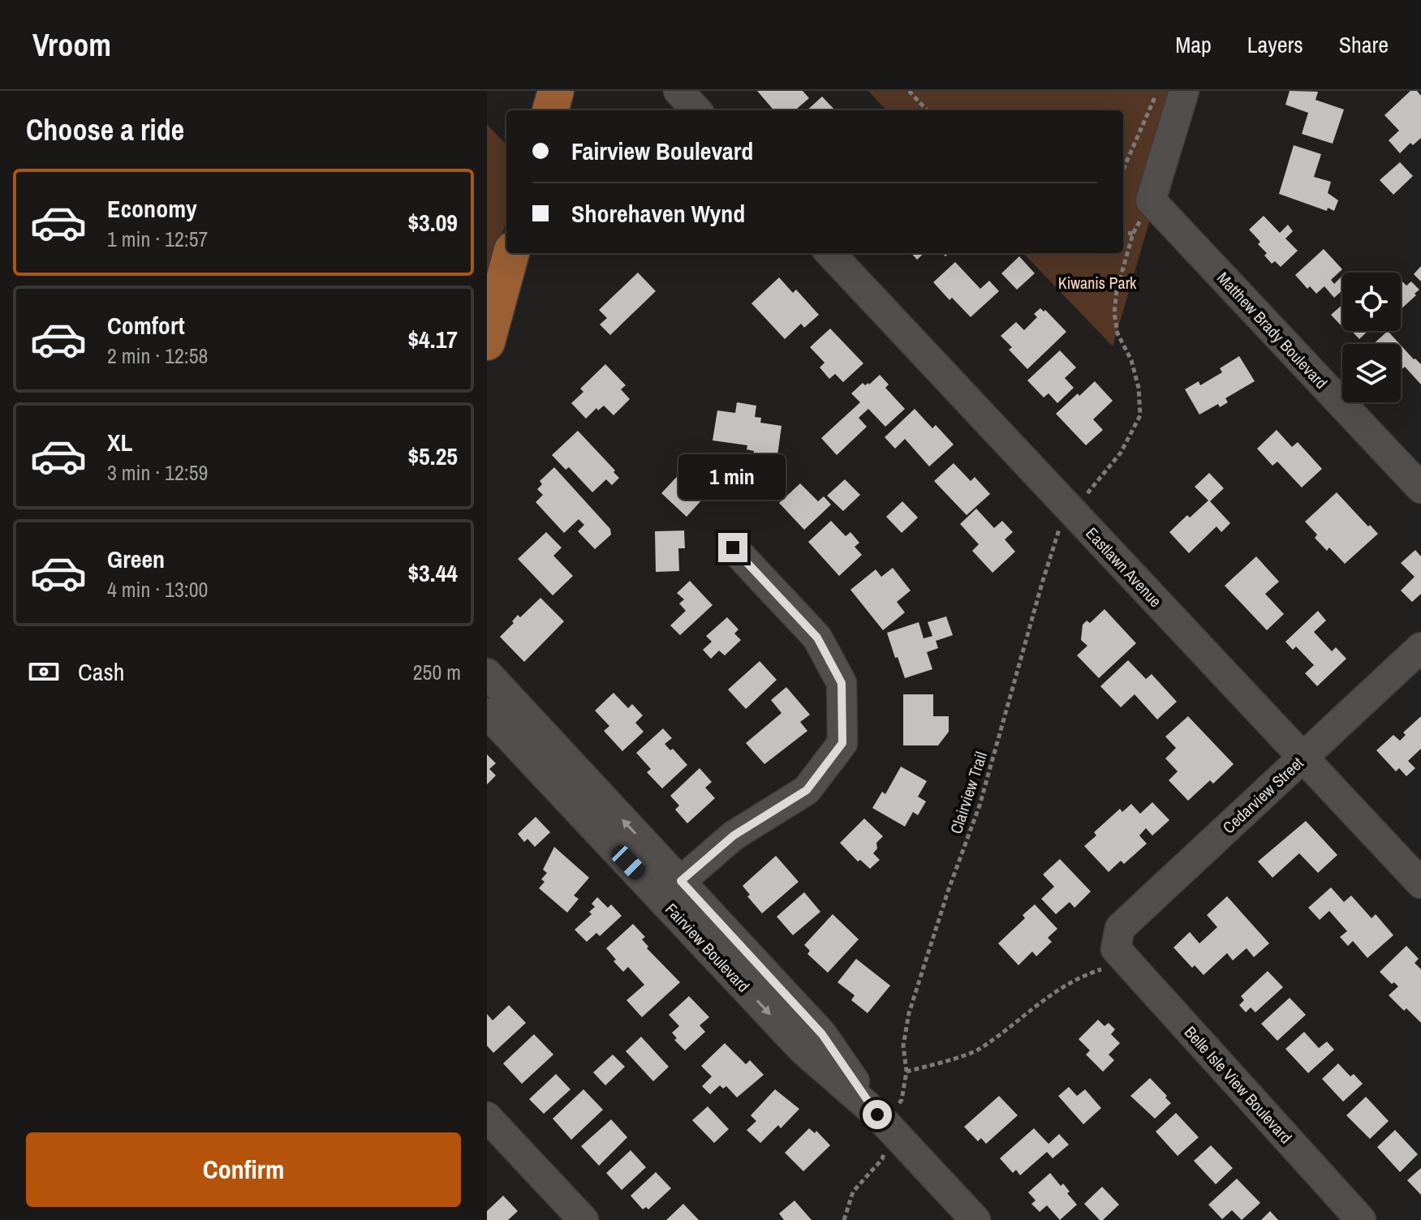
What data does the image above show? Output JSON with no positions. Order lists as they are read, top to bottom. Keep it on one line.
{"streets":{"street":["Matthew Brady Boulevard","Eastlawn Avenue","Cedarview Street","Fairview Boulevard","Belle Isle View Boulevard"],"path":["Clairview Trail"]},"crossings":[["Eastlawn Avenue","Cedarview Street"],["Clairview Trail","Fairview Boulevard"],["Cedarview Street","Belle Isle View Boulevard"]],"parks":["Kiwanis Park"],"page":{"header":"Vroom","nav":["Map","Layers","Share"],"heading":"Choose a ride","banner":["Fairview Boulevard","Shorehaven Wynd"],"list":[{"name":"Economy","note":"1 min · 12:57","value":"$3.09"},{"name":"Comfort","note":"2 min · 12:58","value":"$4.17"},{"name":"XL","note":"3 min · 12:59","value":"$5.25"},{"name":"Green","note":"4 min · 13:00","value":"$3.44"}],"bubble":"1 min","pay":["Cash","250 m"],"buttons":"Confirm"}}
